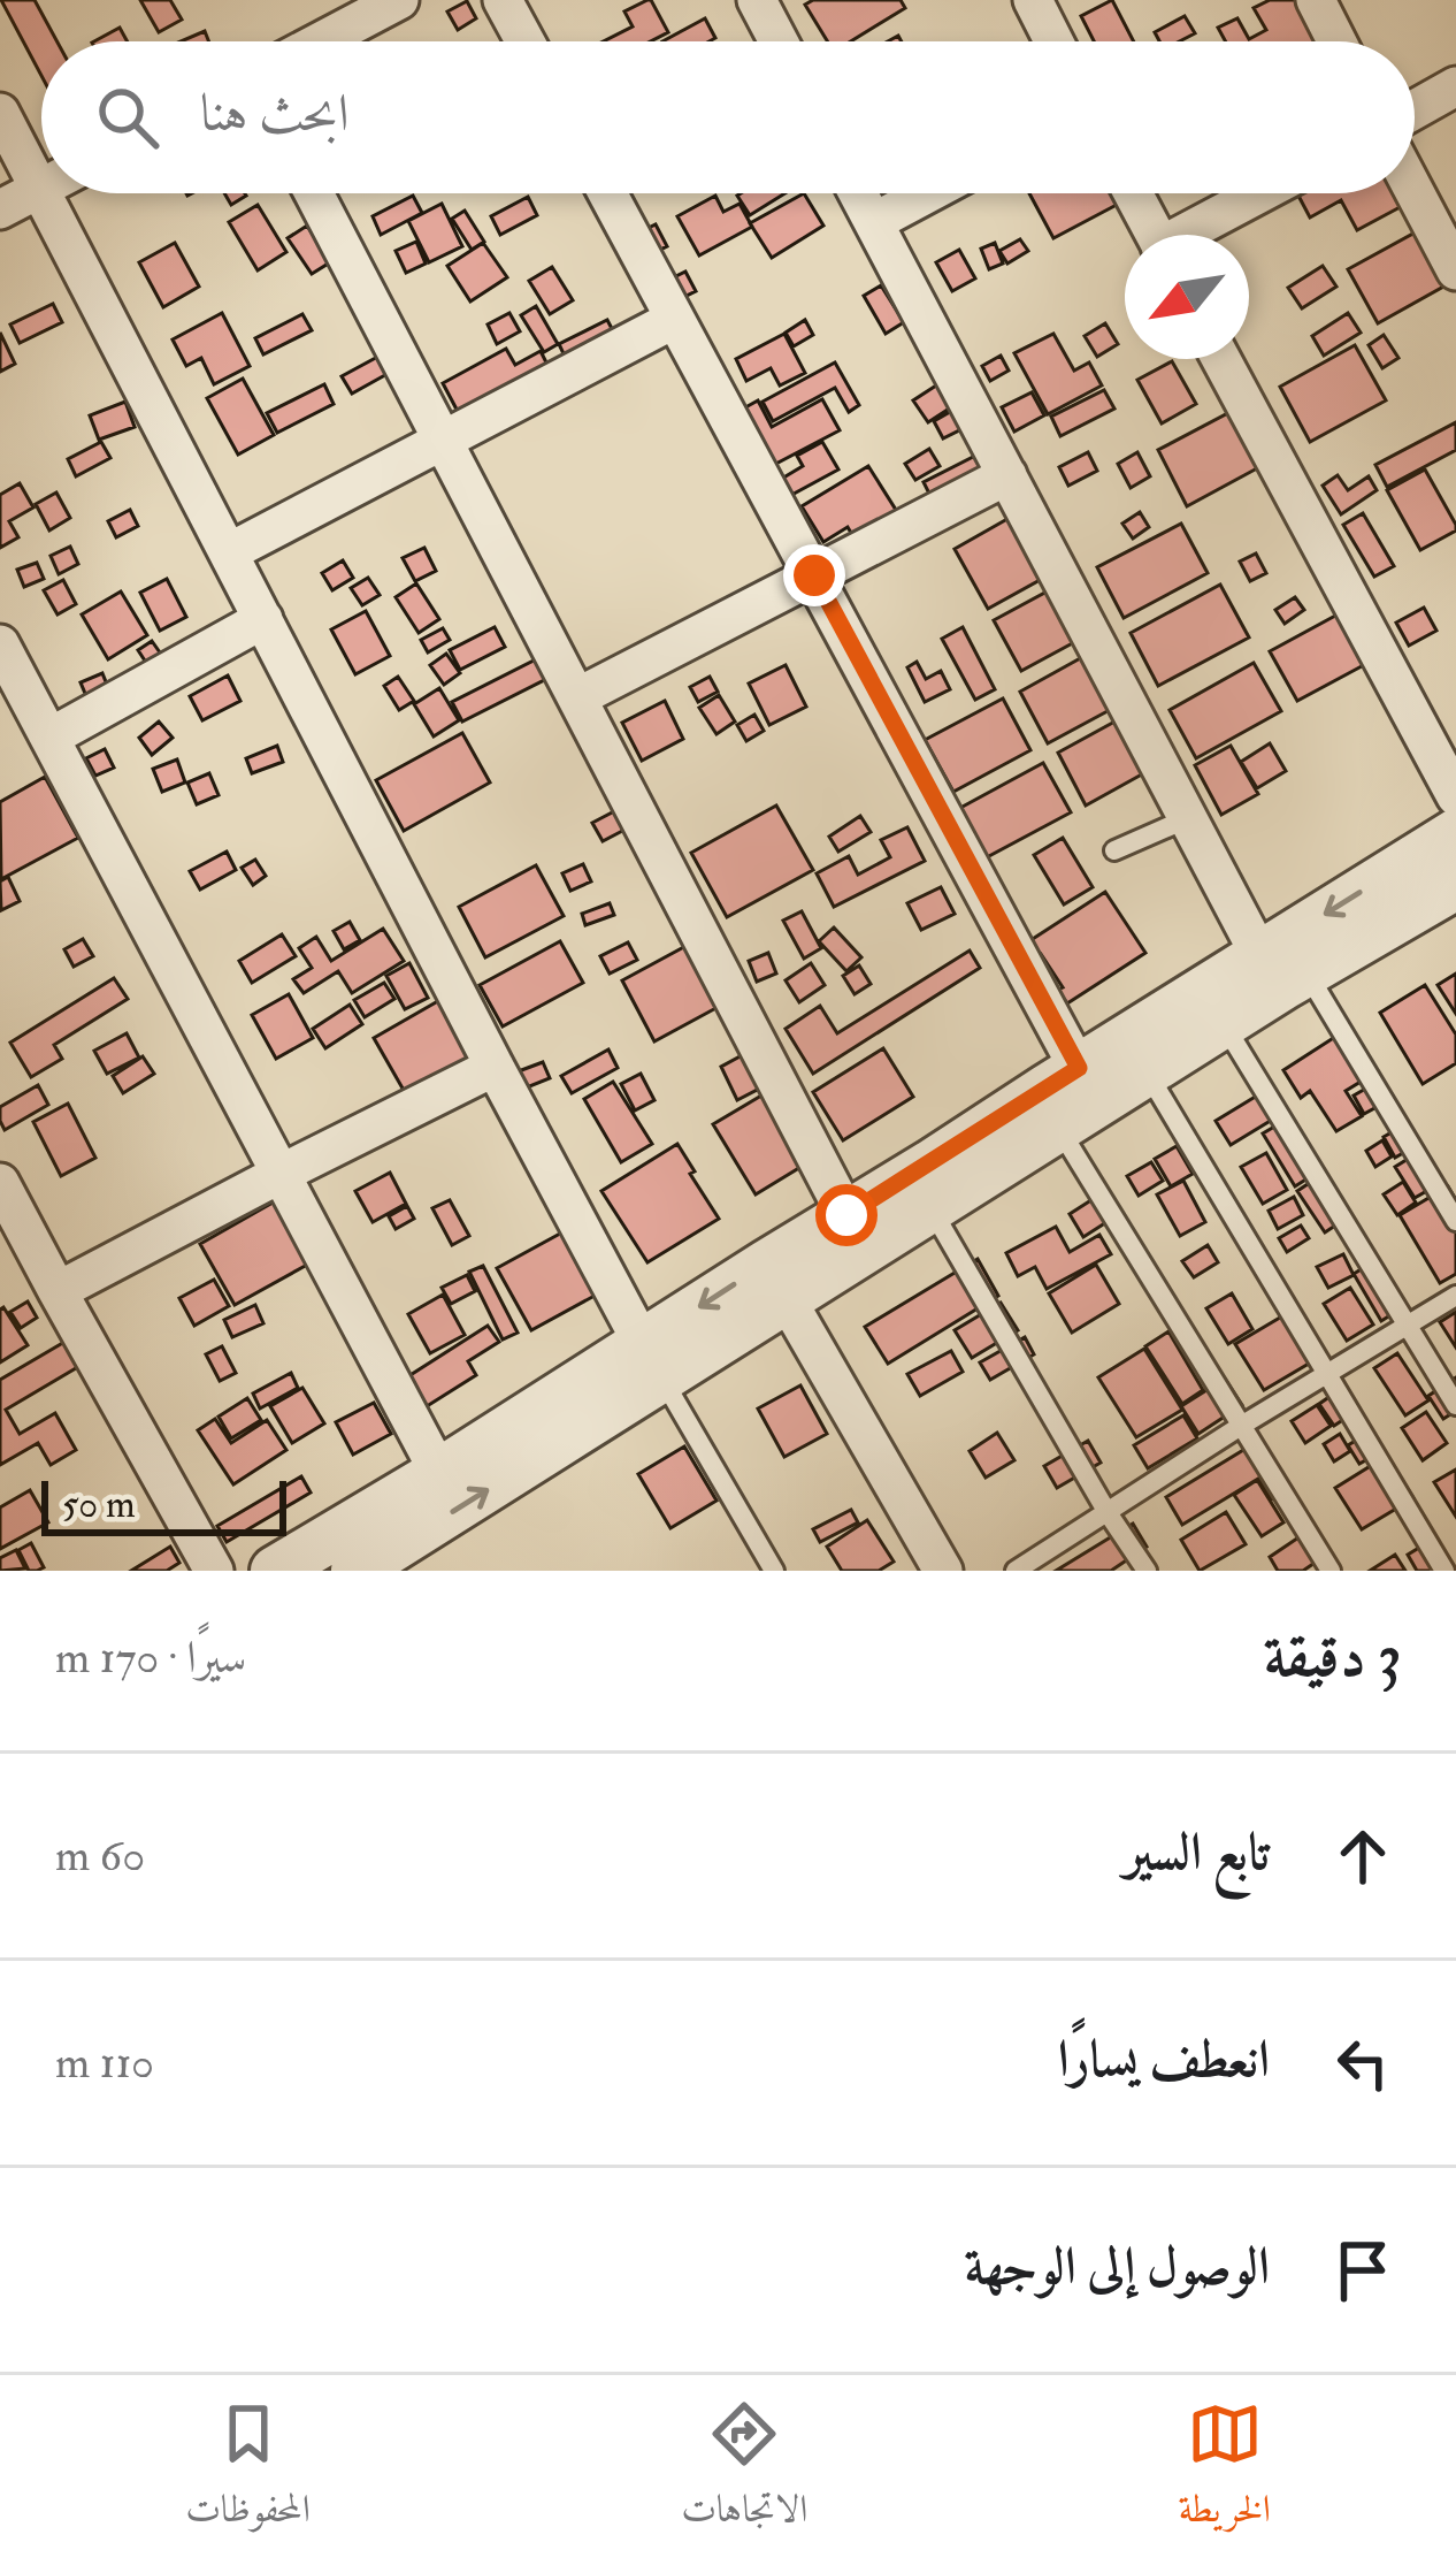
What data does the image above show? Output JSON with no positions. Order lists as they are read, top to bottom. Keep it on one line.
{"scale_bar":"50 m","north":"bottom left","page":{"search":"ابحث هنا","scale":"50 m","heading":["3 دقيقة","سيرًا · 170 m"],"list":[["تابع السير","60 m"],["انعطف يسارًا","110 m"],"الوصول إلى الوجهة"],"nav":["الخريطة","الاتجاهات","المحفوظات"]}}
